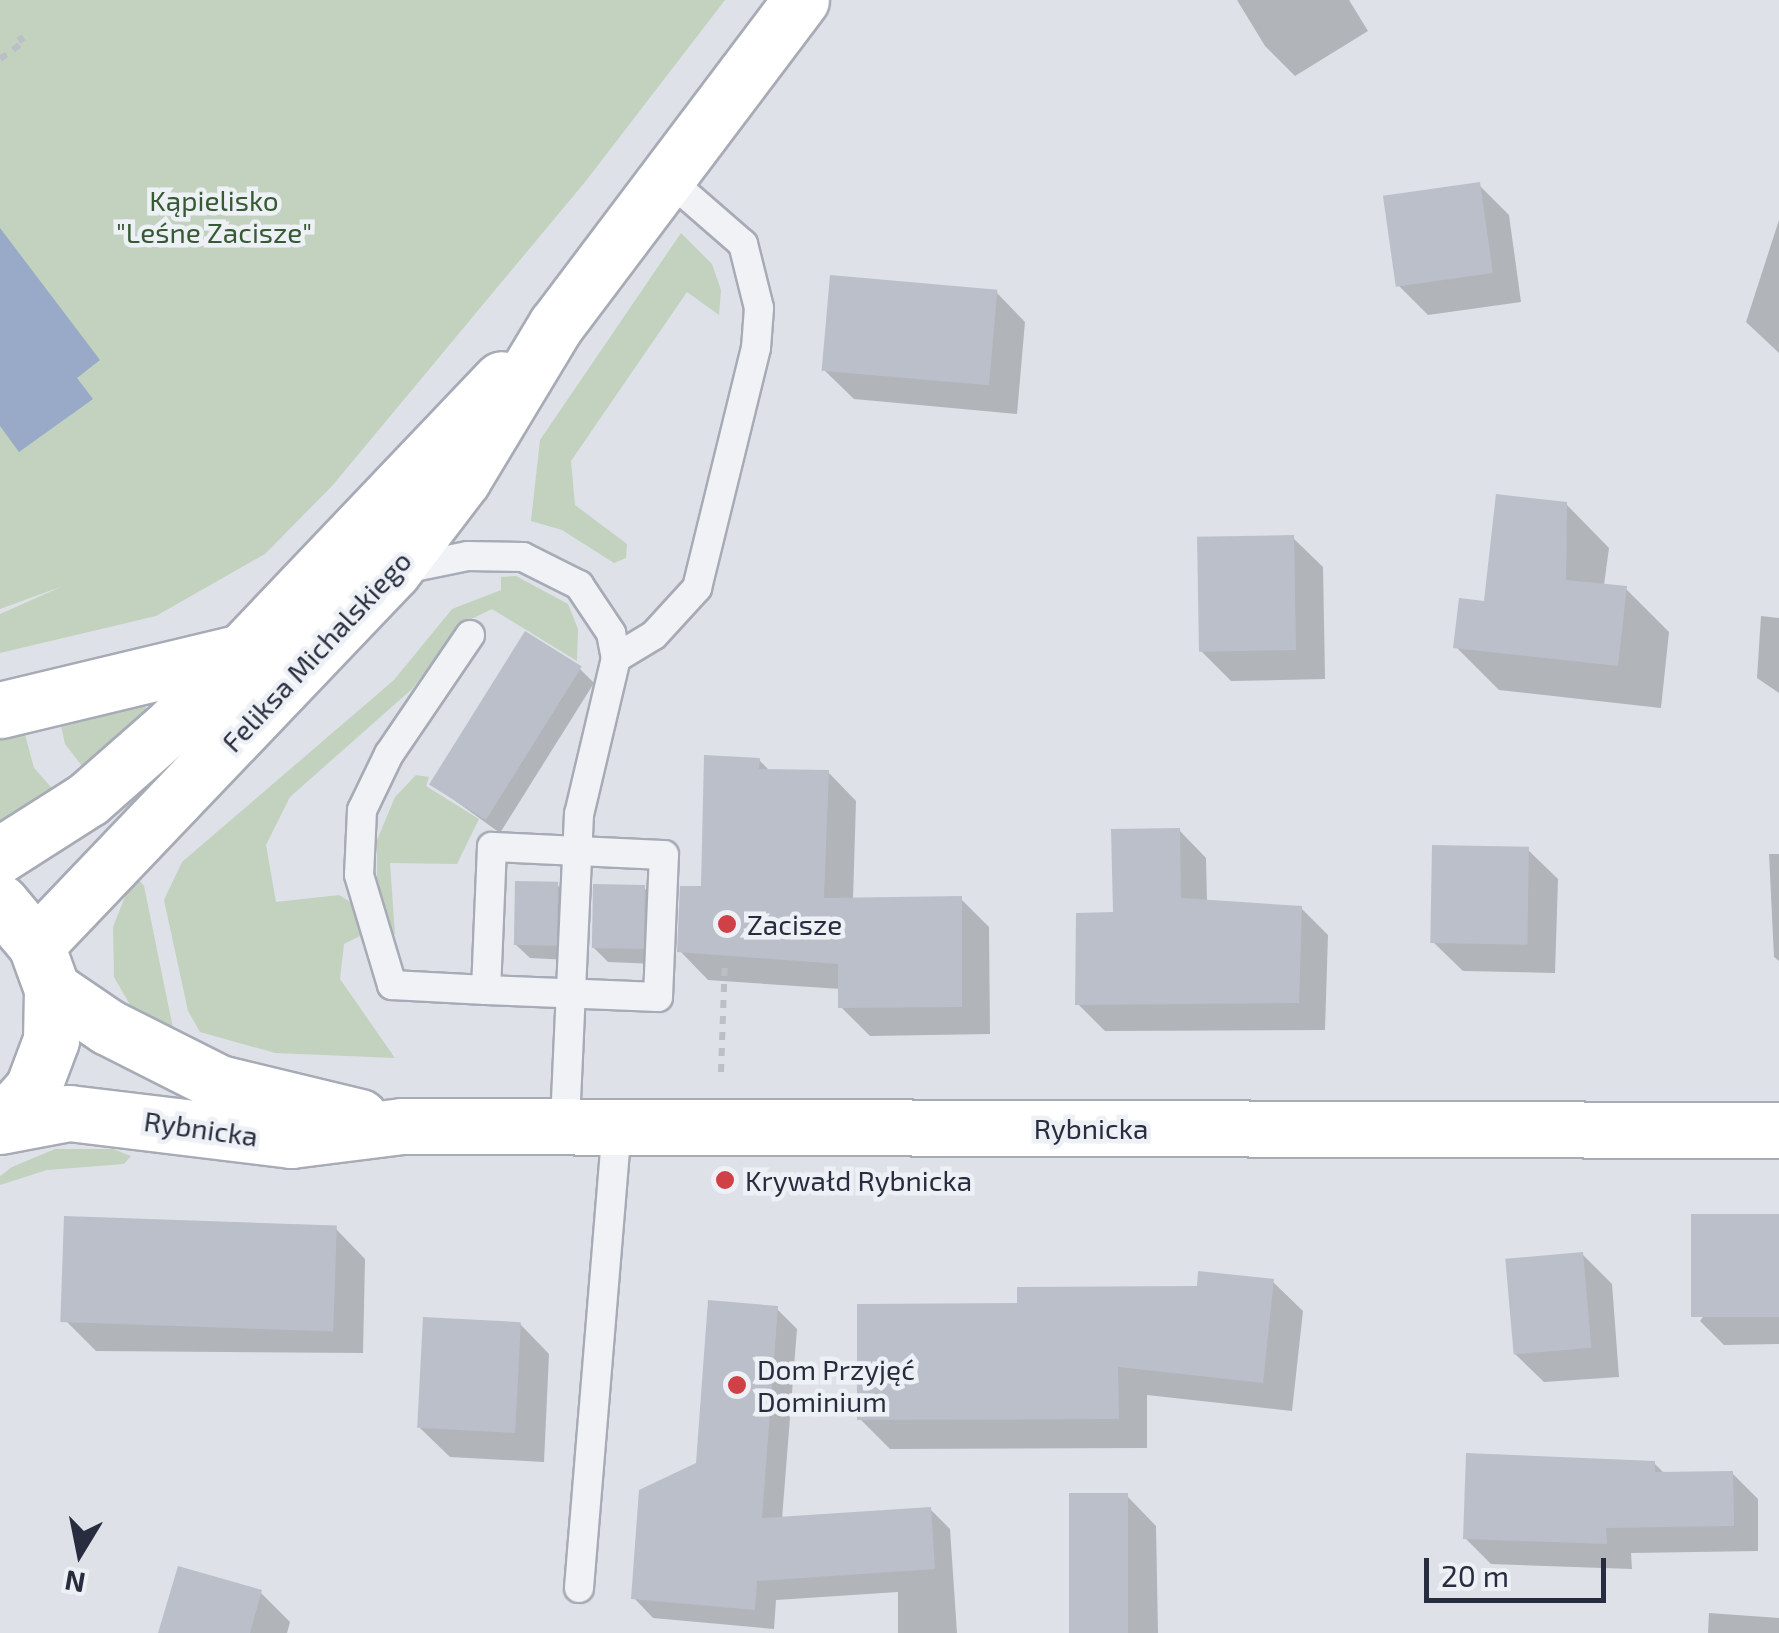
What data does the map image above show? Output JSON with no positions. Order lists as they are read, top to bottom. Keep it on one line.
{"streets":{"main road":["Feliksa Michalskiego","Rybnicka"]},"crossings":[["Feliksa Michalskiego","Rybnicka"]],"parks":["Kąpielisko \"Leśne Zacisze\""],"places":["Zacisze","Krywałd Rybnicka","Dom Przyjęć Dominium"],"scale_bar":"20 m","north":"bottom"}
